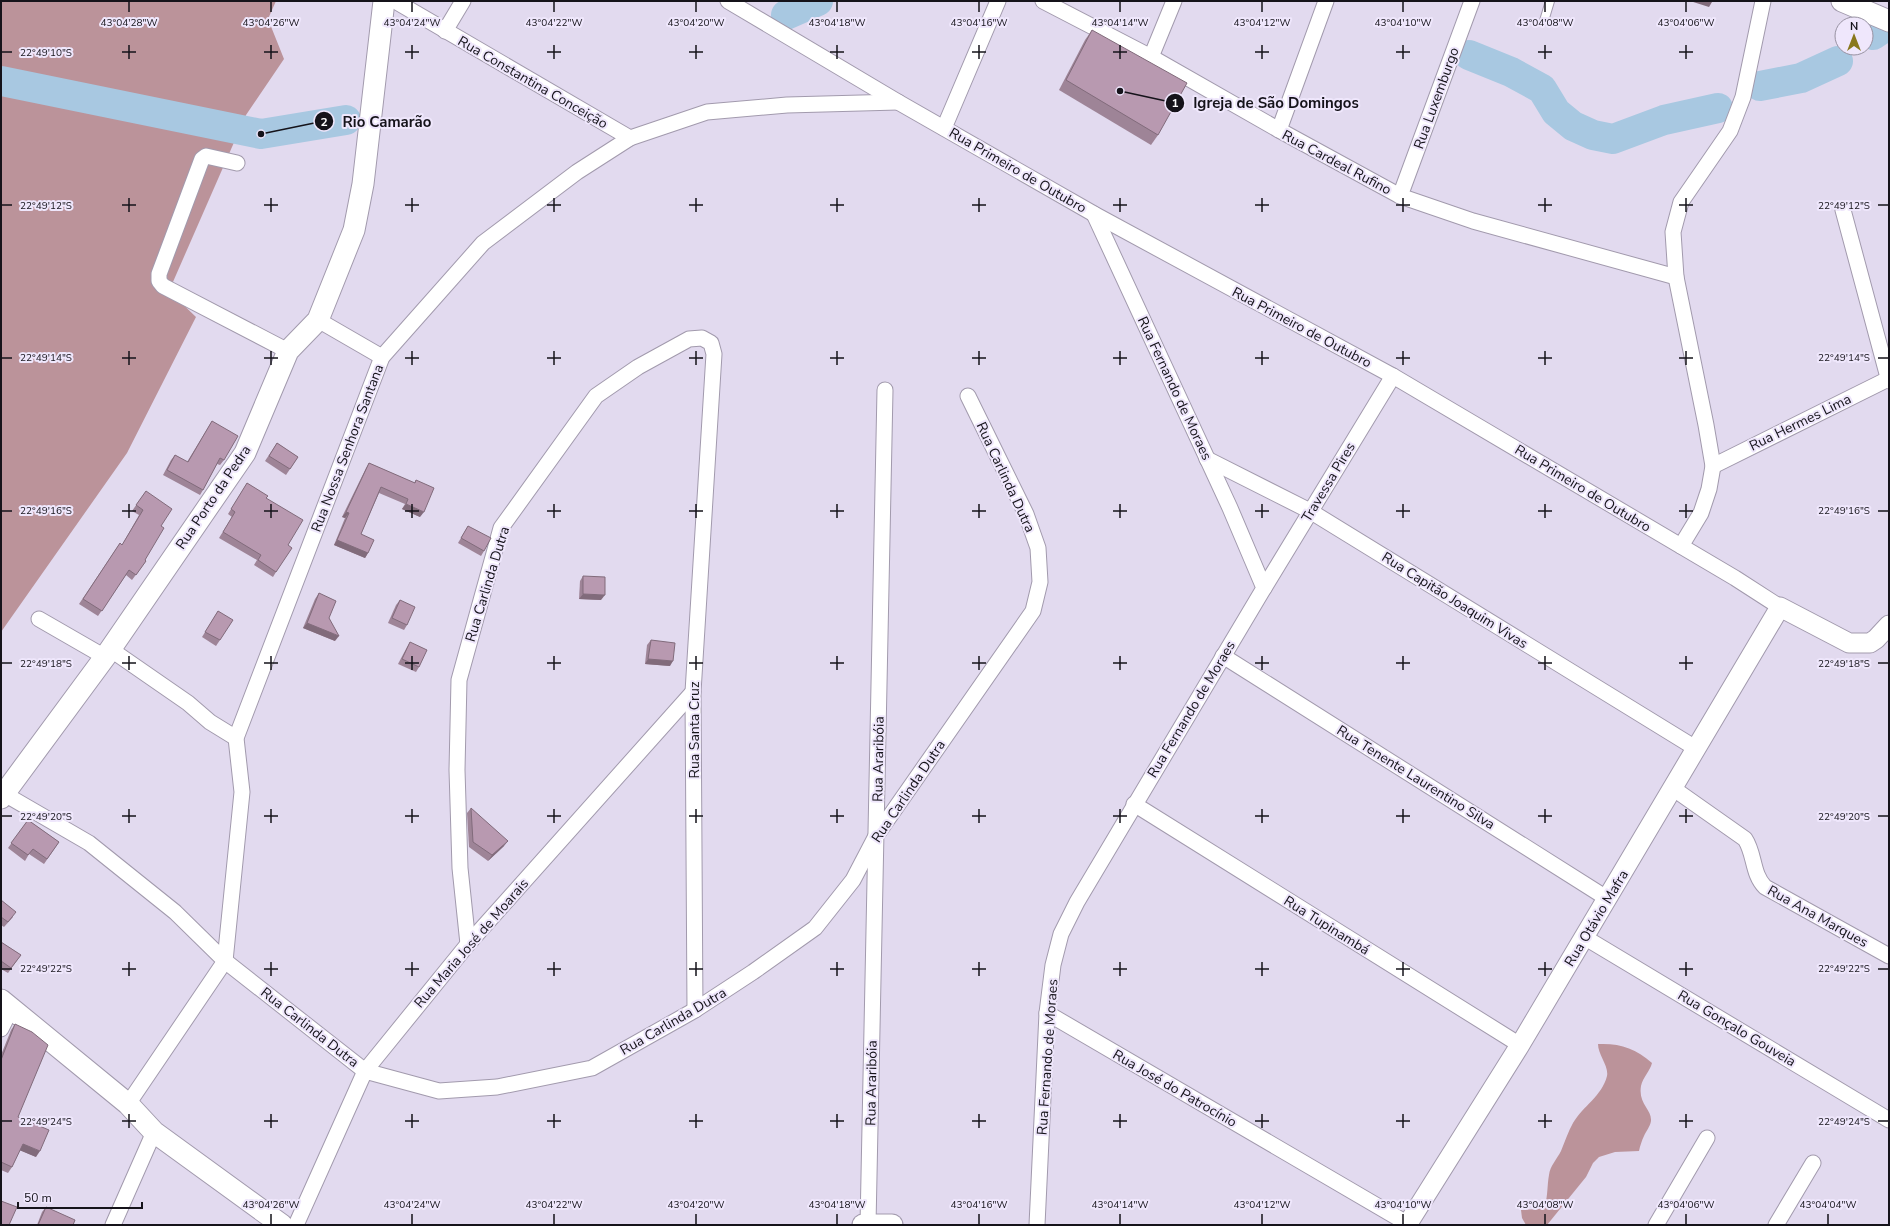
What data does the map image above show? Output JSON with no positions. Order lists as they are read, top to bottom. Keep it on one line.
{"streets":{"main road":["Rua Porto da Pedra"],"street":["Rua Constantina Conceição","Rua Luxemburgo","Rua Cardeal Rufino","Rua Primeiro de Outubro","Rua Fernando de Moraes","Rua Hermes Lima","Rua Nossa Senhora Santana","Rua Carlinda Dutra","Travessa Pires","Rua Capitão Joaquim Vivas","Rua Santa Cruz","Rua Araribóia","Rua Tenente Laurentino Silva","Rua Ana Marques","Rua Otávio Mafra","Rua Tupinambá","Rua Maria José de Moarais","Rua Gonçalo Gouveia","Rua José do Patrocínio"]},"crossings":[["Rua Constantina Conceição","Rua Nossa Senhora Santana"],["Rua Luxemburgo","Rua Cardeal Rufino"],["Rua Primeiro de Outubro","Rua Fernando de Moraes"],["Rua Primeiro de Outubro","Rua Nossa Senhora Santana"],["Rua Primeiro de Outubro","Travessa Pires"],["Rua Primeiro de Outubro","Rua Otávio Mafra"],["Rua Fernando de Moraes","Travessa Pires"],["Rua Fernando de Moraes","Rua Capitão Joaquim Vivas"],["Rua Fernando de Moraes","Rua Tenente Laurentino Silva"],["Rua Fernando de Moraes","Rua Tupinambá"],["Rua Fernando de Moraes","Rua José do Patrocínio"],["Rua Nossa Senhora Santana","Rua Carlinda Dutra"],["Rua Carlinda Dutra","Rua Porto da Pedra"],["Rua Carlinda Dutra","Rua Santa Cruz"],["Rua Carlinda Dutra","Rua Araribóia"],["Rua Carlinda Dutra","Rua Maria José de Moarais"],["Travessa Pires","Rua Capitão Joaquim Vivas"],["Rua Capitão Joaquim Vivas","Rua Otávio Mafra"],["Rua Santa Cruz","Rua Maria José de Moarais"],["Rua Tenente Laurentino Silva","Rua Otávio Mafra"],["Rua Ana Marques","Rua Otávio Mafra"],["Rua Otávio Mafra","Rua Tupinambá"],["Rua Otávio Mafra","Rua Gonçalo Gouveia"],["Rua Otávio Mafra","Rua José do Patrocínio"]],"places":["Igreja de São Domingos","Rio Camarão"],"scale_bar":"50 m","north":"top","coordinates":["43°04'28\"W","43°04'26\"W","43°04'24\"W","43°04'22\"W","43°04'20\"W","43°04'18\"W","43°04'16\"W","43°04'14\"W","43°04'12\"W","43°04'10\"W","43°04'08\"W","43°04'06\"W","22°49'10\"S","22°49'12\"S","22°49'14\"S","22°49'16\"S","22°49'18\"S","22°49'20\"S","22°49'22\"S","22°49'24\"S","43°04'04\"W"]}
